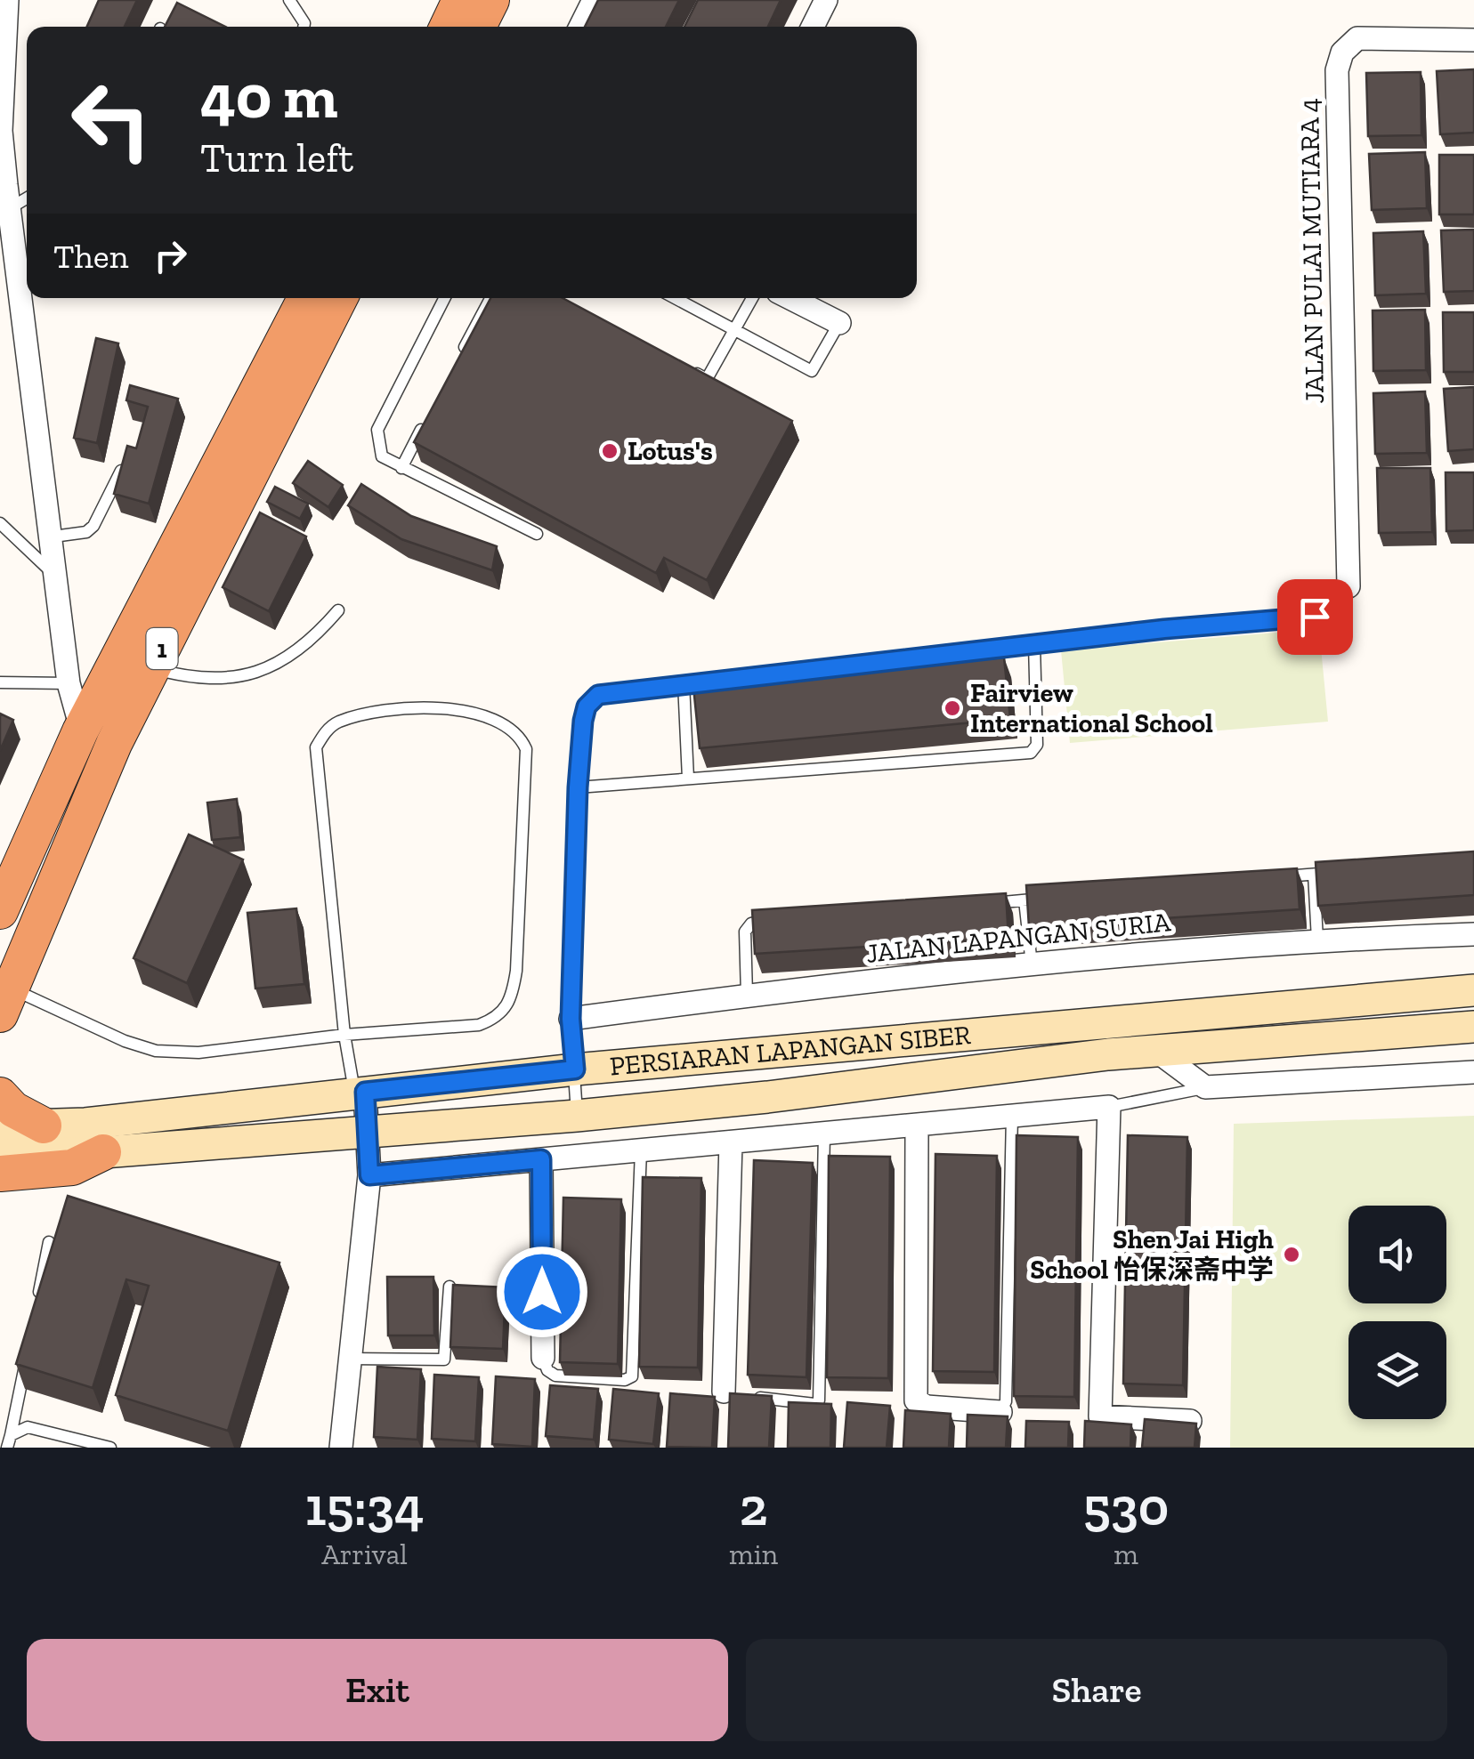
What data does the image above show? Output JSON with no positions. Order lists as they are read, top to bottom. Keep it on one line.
{"streets":{"highway":["1"],"main road":["PERSIARAN LAPANGAN SIBER"],"street":["JALAN PULAI MUTIARA 4","JALAN LAPANGAN SURIA"]},"places":["Lotus's","Fairview International School","Shen Jai High School 怡保深斋中学"],"page":{"turn":["40 m","Turn left"],"then":"Then","eta":["15:34","Arrival","2","min","530","m"],"buttons":["Exit","Share"]}}
